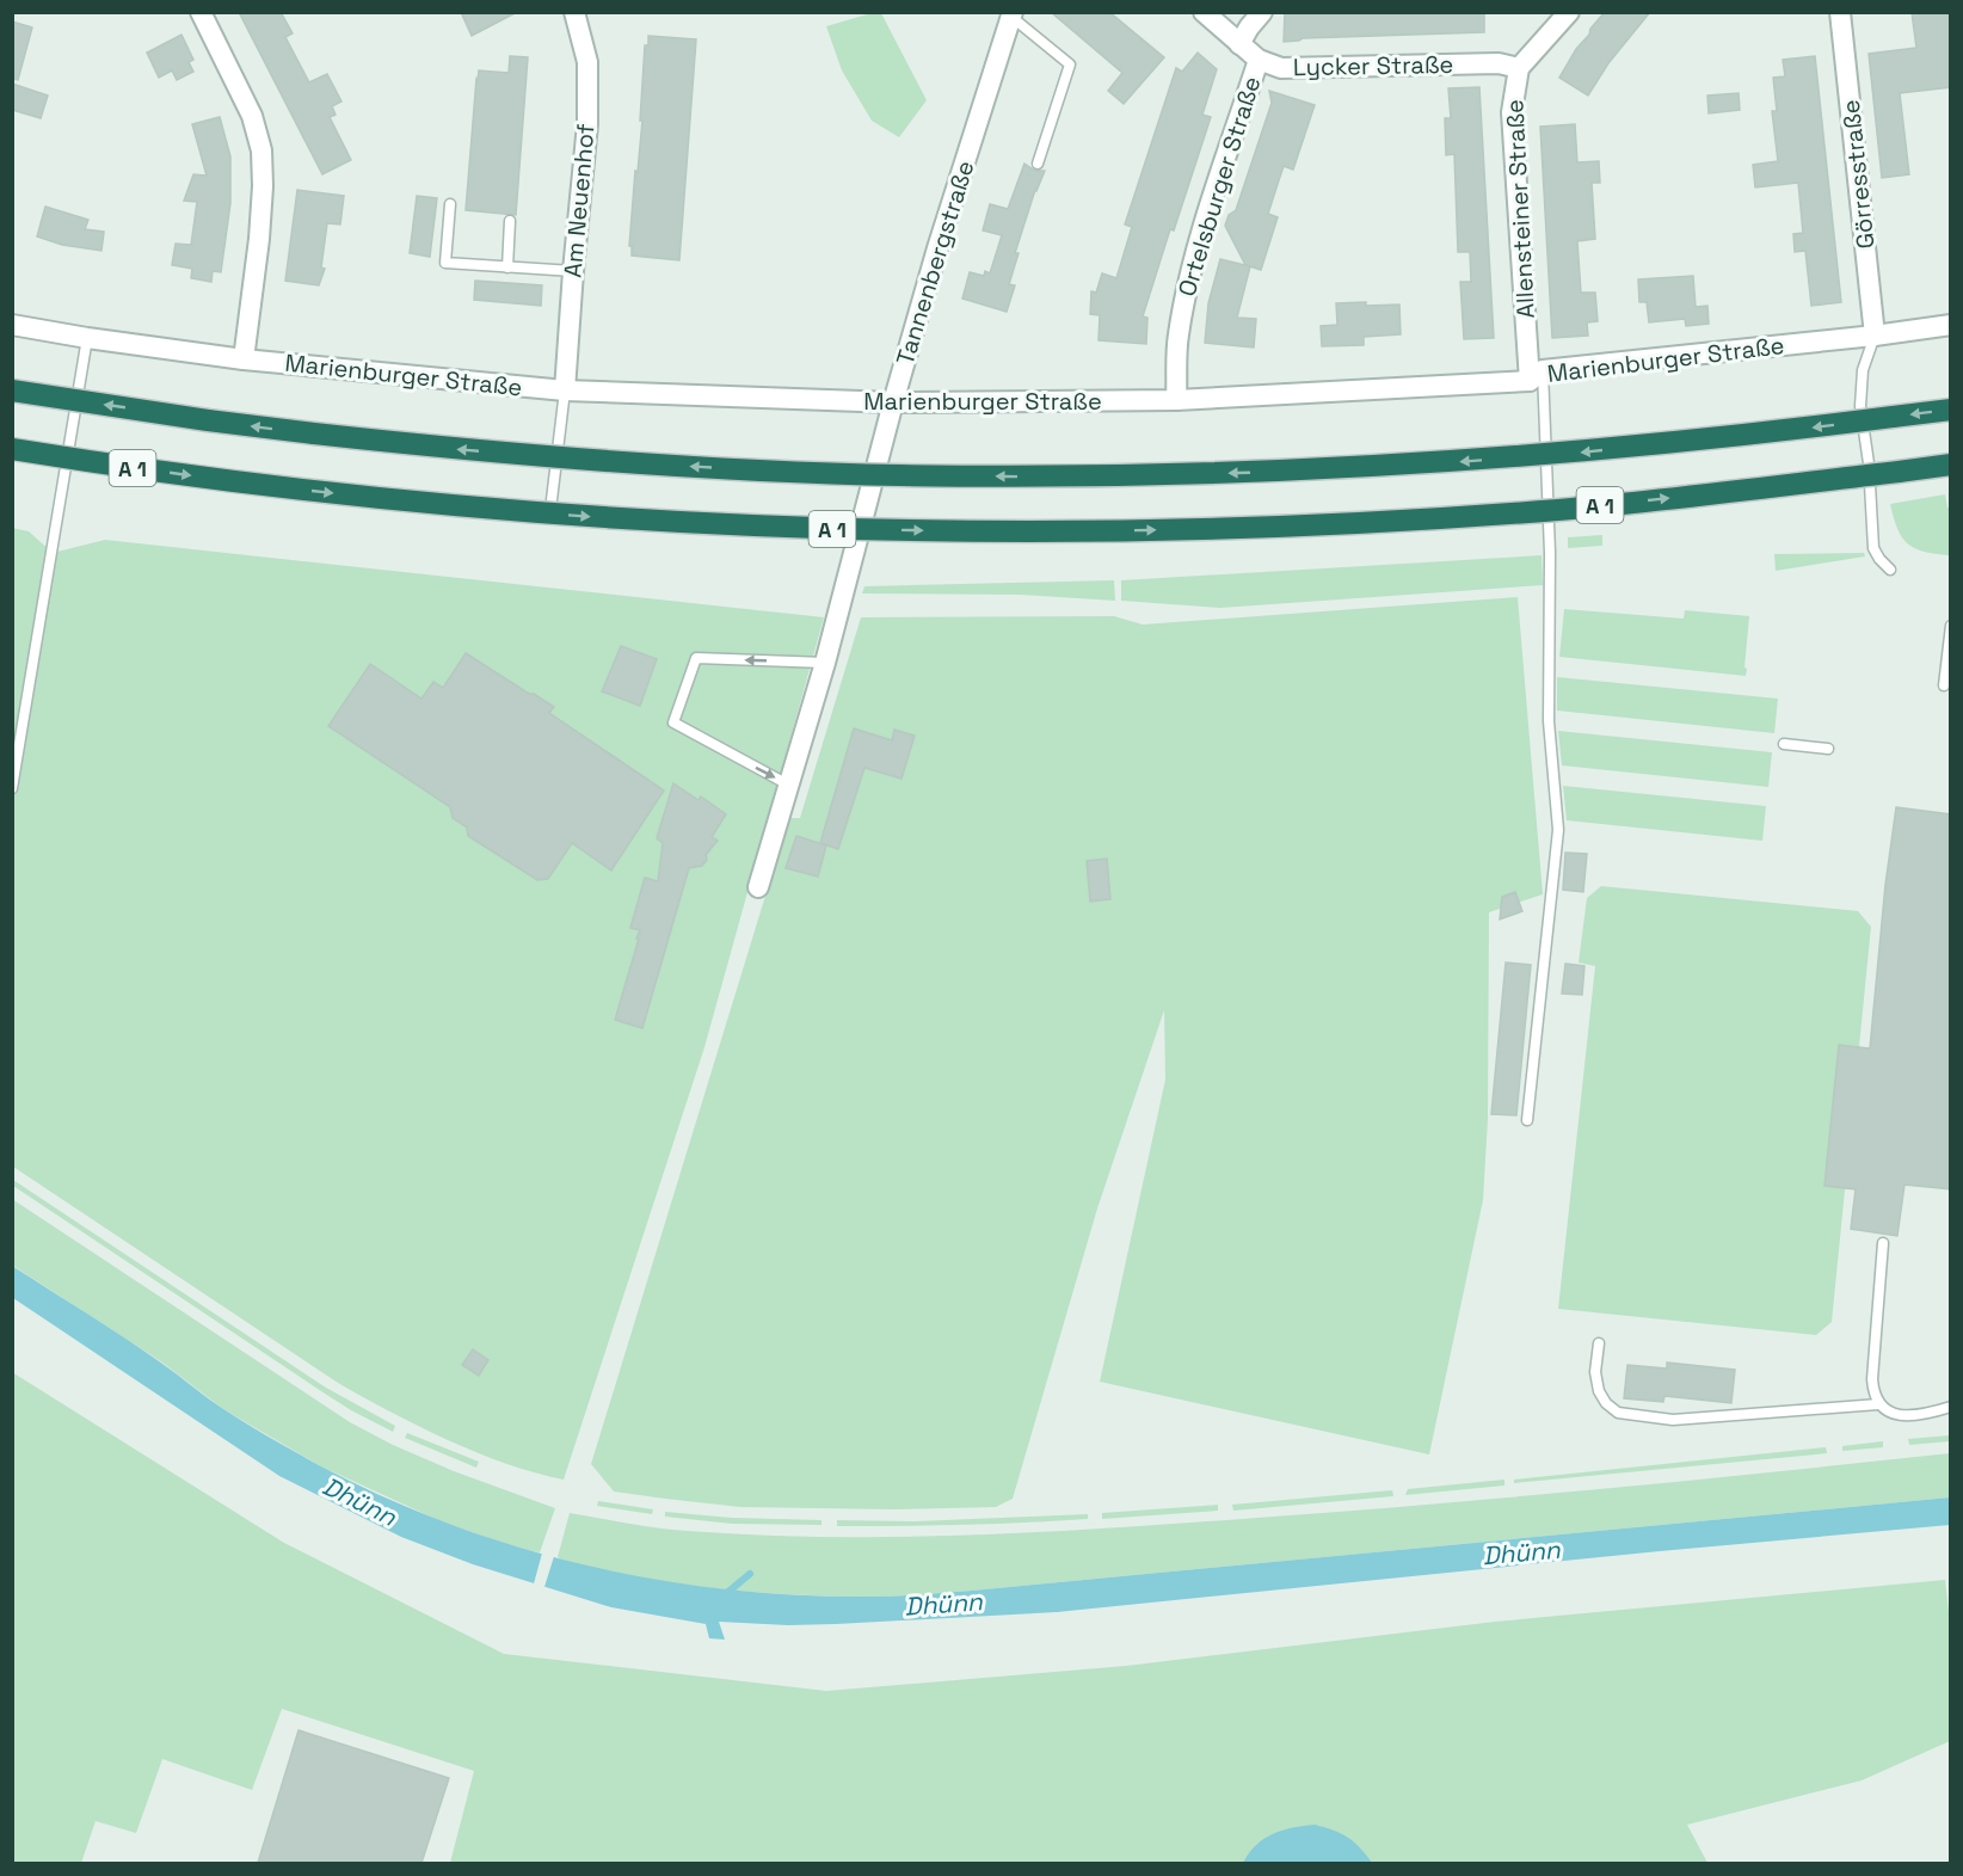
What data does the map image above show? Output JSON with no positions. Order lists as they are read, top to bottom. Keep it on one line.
{"streets":{"highway":["A 1"],"street":["Lycker Straße","Görresstraße","Ortelsburger Straße","Am Neuenhof","Allensteiner Straße","Tannenbergstraße","Marienburger Straße"]},"crossings":[["Lycker Straße","Ortelsburger Straße"],["Lycker Straße","Allensteiner Straße"],["Görresstraße","Marienburger Straße"],["Ortelsburger Straße","Marienburger Straße"],["Am Neuenhof","Marienburger Straße"],["Allensteiner Straße","Marienburger Straße"],["Tannenbergstraße","Marienburger Straße"]],"water":["Dhünn"]}
